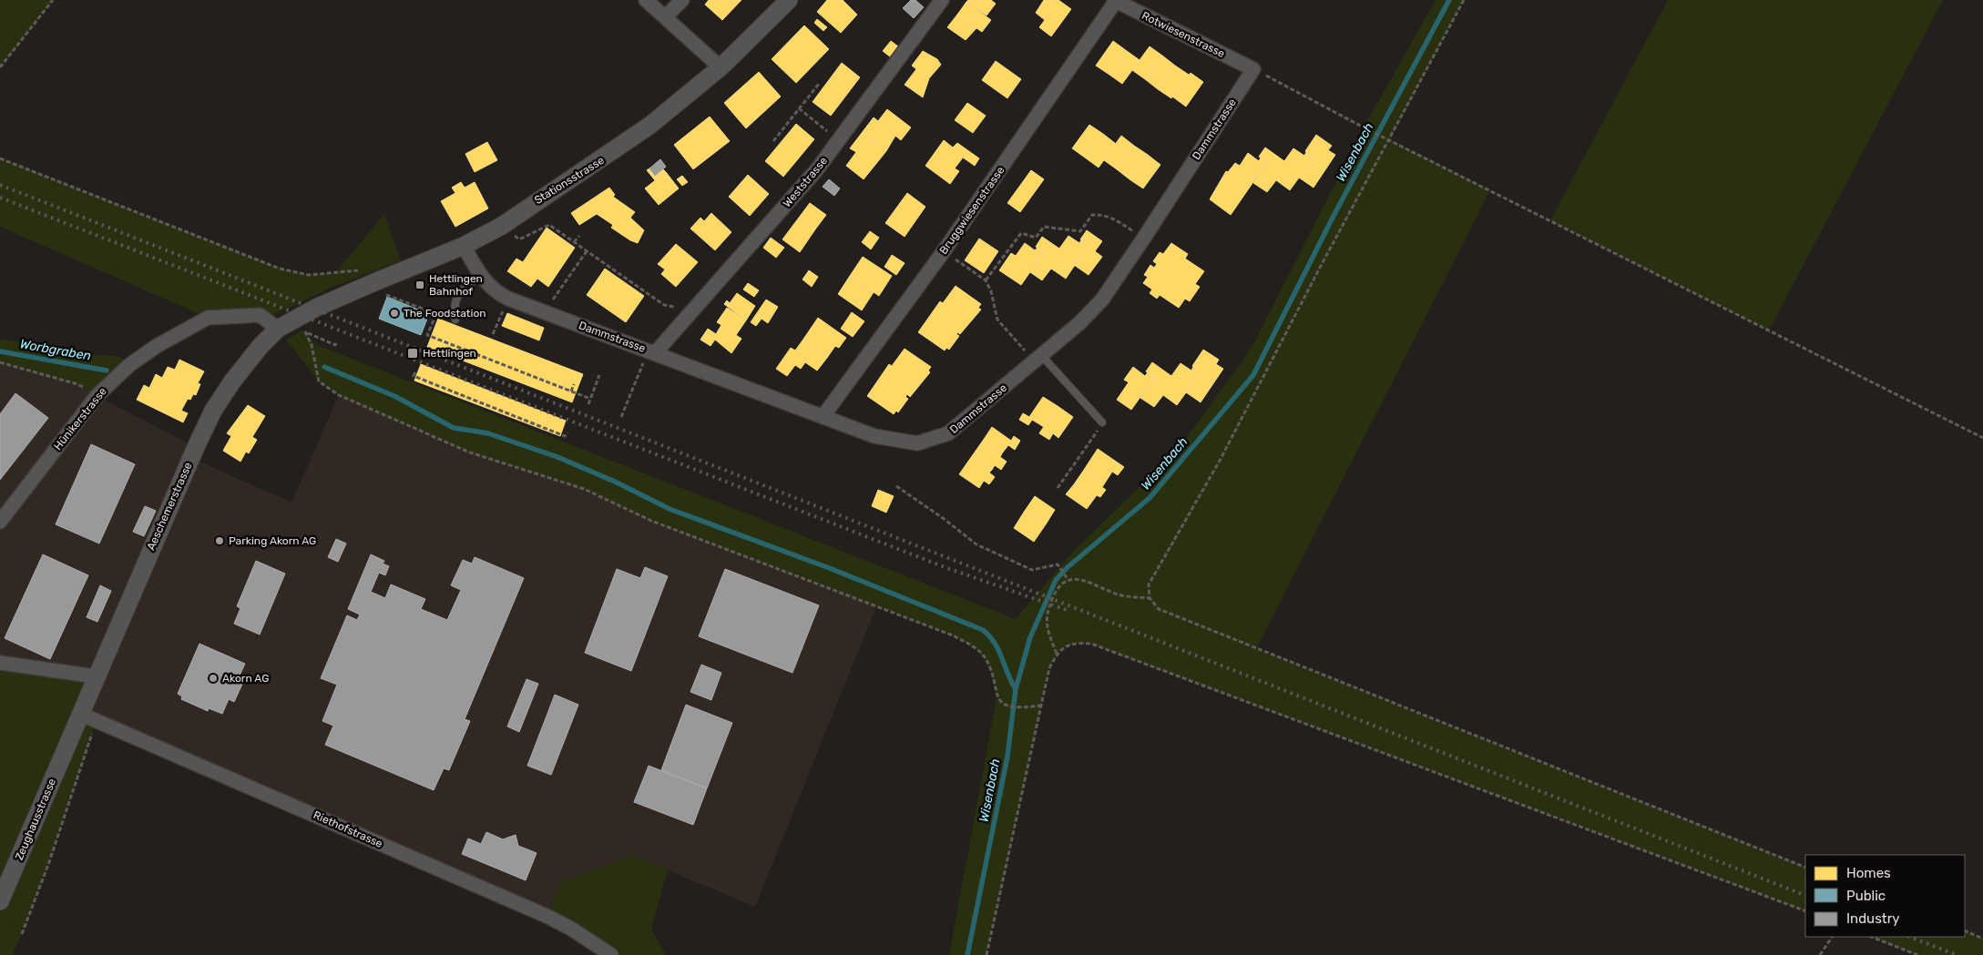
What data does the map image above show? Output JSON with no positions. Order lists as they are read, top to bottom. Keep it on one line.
{"streets":{"street":["Rotwiesenstrasse","Dammstrasse","Stationsstrasse","Weststrasse","Bruggwiesenstrasse","Hünikerstrasse","Aeschemerstrasse","Zeughausstrasse","Riethofstrasse"]},"crossings":[["Rotwiesenstrasse","Dammstrasse"],["Rotwiesenstrasse","Bruggwiesenstrasse"],["Dammstrasse","Stationsstrasse"],["Dammstrasse","Weststrasse"],["Dammstrasse","Bruggwiesenstrasse"],["Stationsstrasse","Aeschemerstrasse"],["Hünikerstrasse","Aeschemerstrasse"],["Aeschemerstrasse","Zeughausstrasse"],["Aeschemerstrasse","Riethofstrasse"]],"water":["Wisenbach","Worbgraben"],"places":{"transit":["Hettlingen Bahnhof","Hettlingen"],"other":["The Foodstation","Parking Akorn AG","Akorn AG"]},"legend":["Homes","Public","Industry"]}
